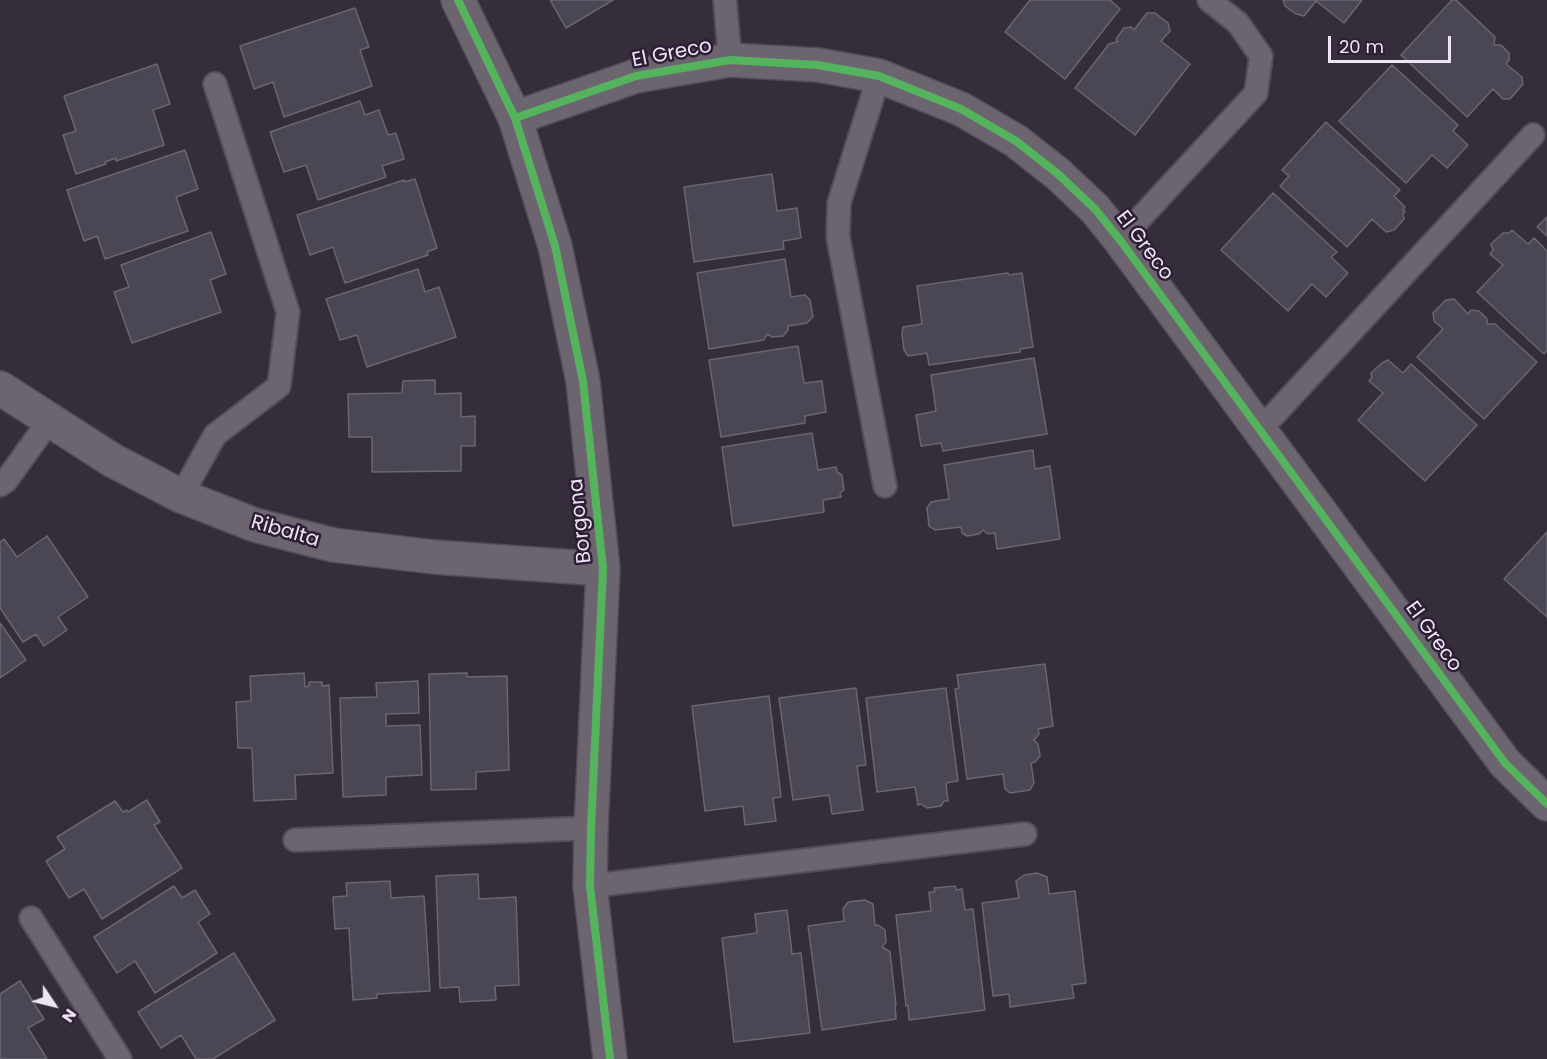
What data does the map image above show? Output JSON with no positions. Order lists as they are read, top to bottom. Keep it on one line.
{"streets":{"street":["El Greco","Borgona","Ribalta"]},"crossings":[["El Greco","Borgona"],["Borgona","Ribalta"]],"scale_bar":"20 m","north":"bottom right"}
